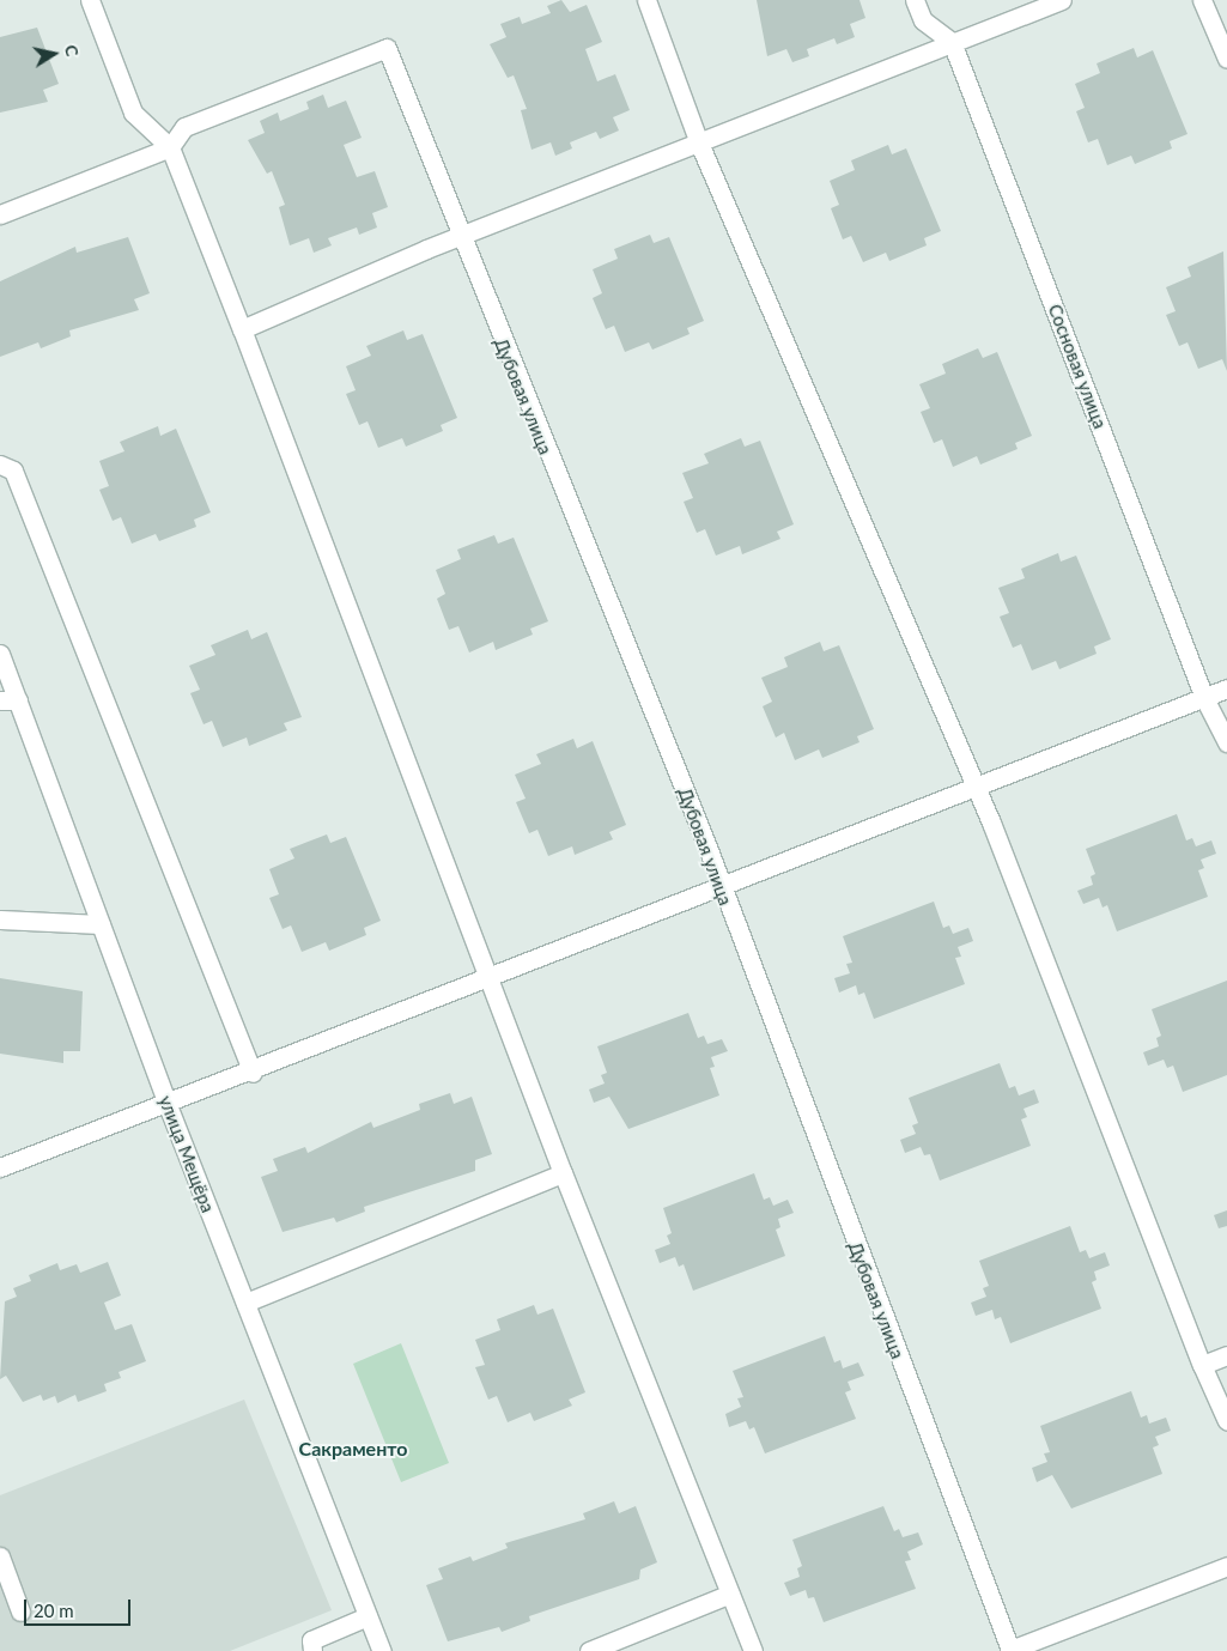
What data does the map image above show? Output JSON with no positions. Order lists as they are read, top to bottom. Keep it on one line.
{"streets":{"street":["Сосновая улица","Дубовая улица","улица Мещёра"]},"districts":["Сакраменто"],"scale_bar":"20 m","north":"right"}
